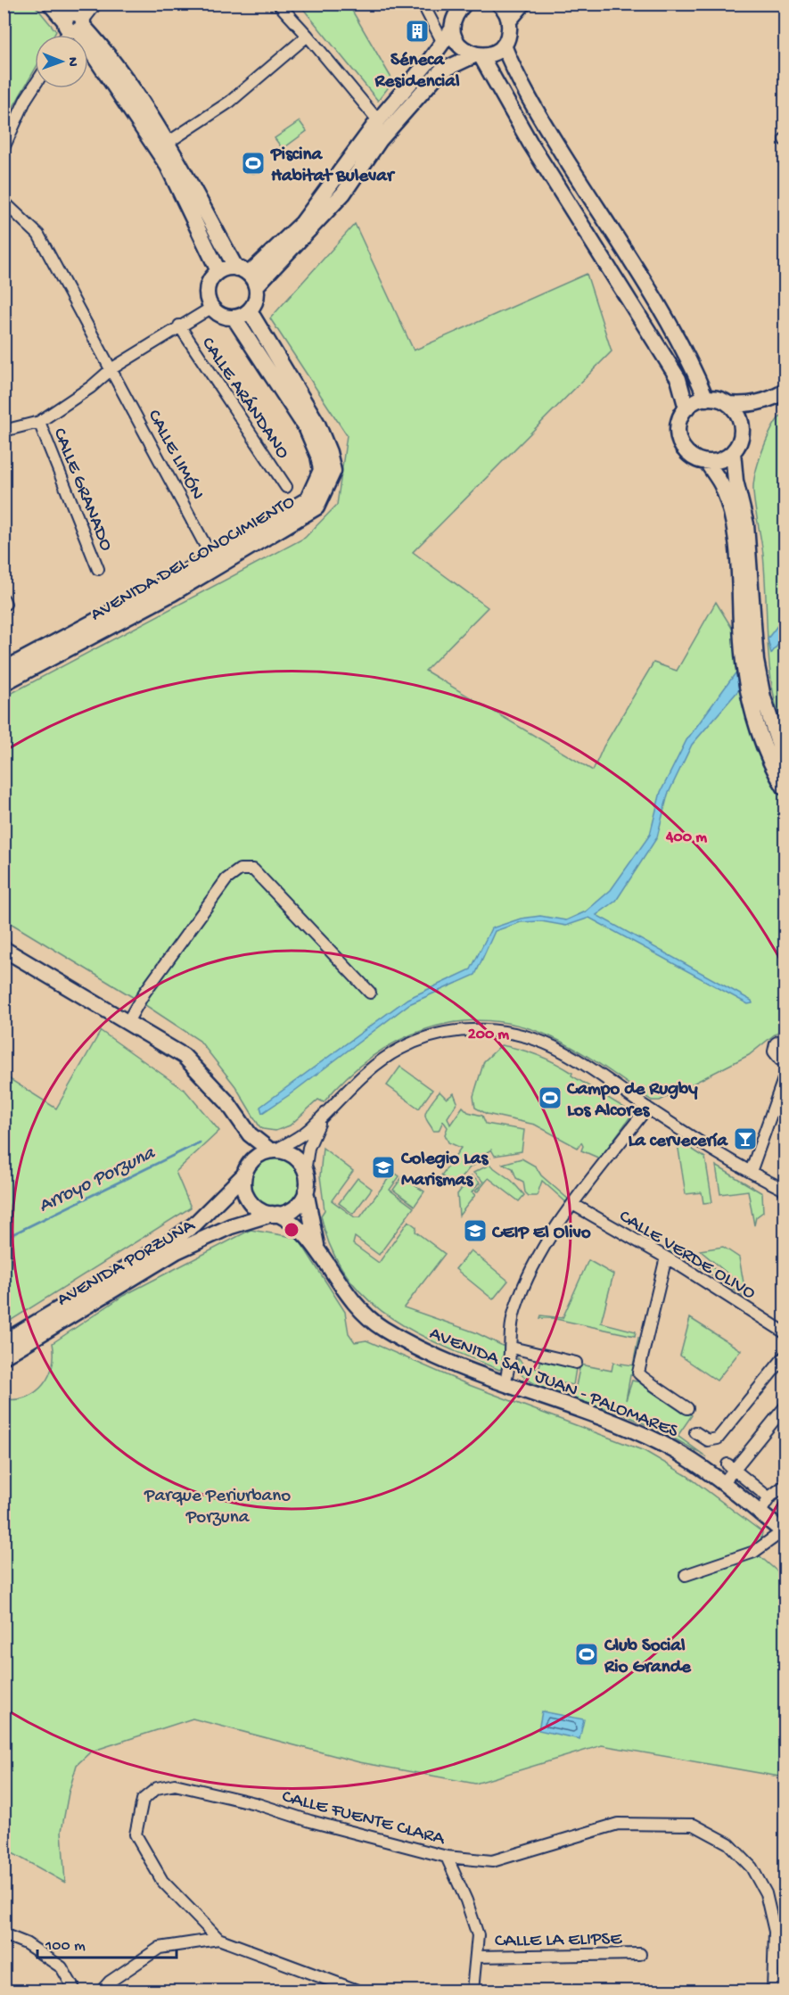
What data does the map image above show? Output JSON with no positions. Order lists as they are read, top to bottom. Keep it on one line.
{"streets":{"street":["CALLE ARÁNDANO","CALLE LIMÓN","CALLE GRANADO","AVENIDA DEL CONOCIMIENTO","CALLE VERDE OLIVO","AVENIDA PORZUNA","AVENIDA SAN JUAN - PALOMARES","CALLE FUENTE CLARA","CALLE LA ELIPSE"]},"crossings":[["CALLE LIMÓN","AVENIDA DEL CONOCIMIENTO"],["AVENIDA PORZUNA","AVENIDA SAN JUAN - PALOMARES"]],"water":["Arroyo Porzuna"],"parks":["Parque Periurbano Porzuna"],"places":{"building":["Séneca Residencial"],"sports":["Piscina Habitat Bulevar","Campo de Rugby Los Alcores","Club Social Rio Grande"],"bar":["La cervecería"],"school or university":["Colegio Las Marismas","CEIP El Olivo"]},"scale_bar":"100 m","north":"right","rings":["400 m","200 m"]}
